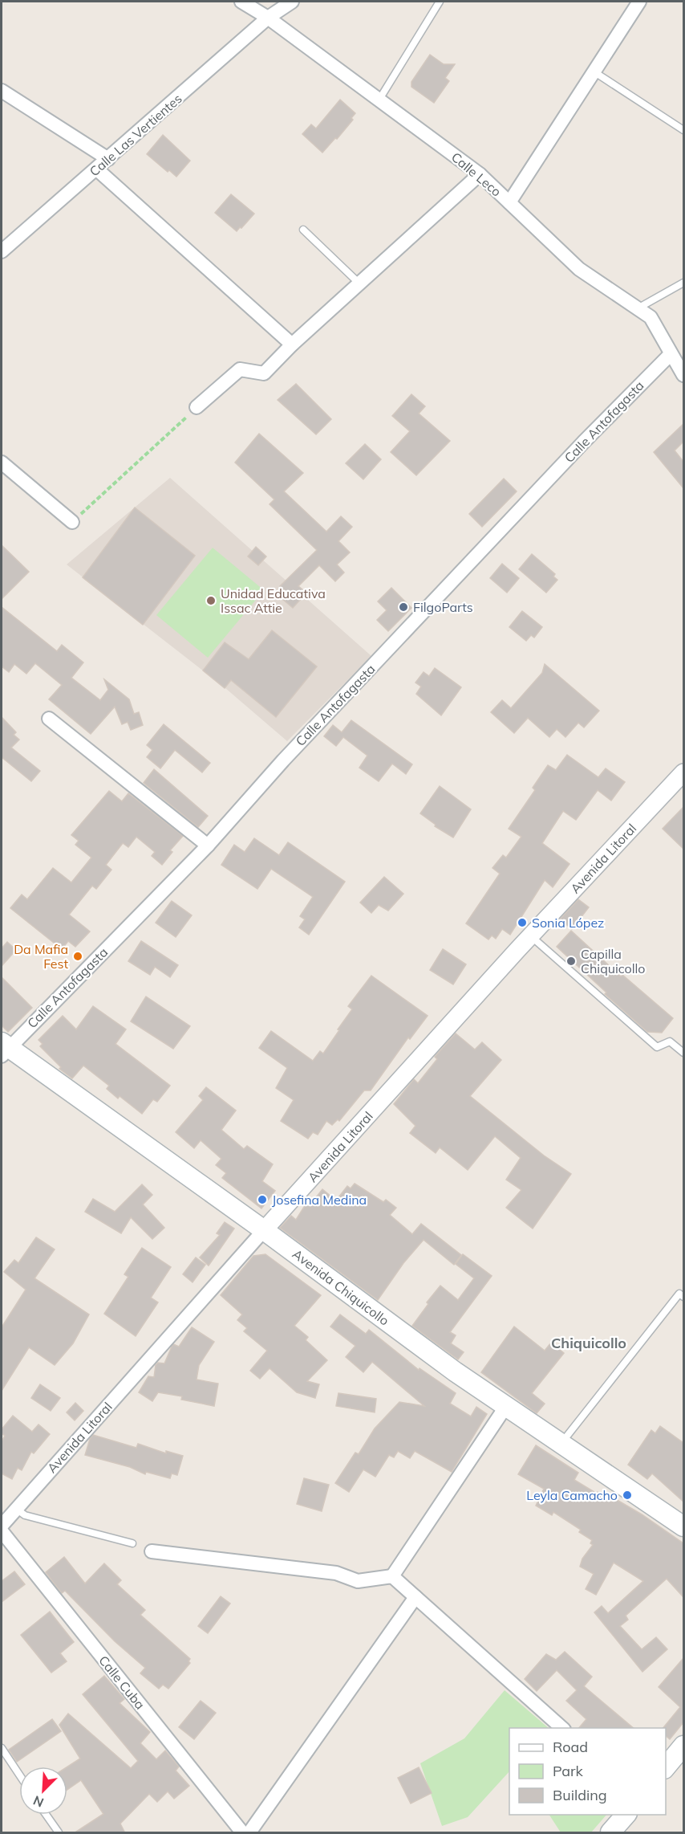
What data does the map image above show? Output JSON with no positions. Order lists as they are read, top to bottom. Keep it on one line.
{"streets":{"main road":["Avenida Chiquicollo"],"street":["Calle Las Vertientes","Calle Leco","Calle Antofagasta","Avenida Litoral","Calle Cuba"]},"crossings":[["Calle Las Vertientes","Calle Leco"],["Calle Leco","Calle Antofagasta"],["Calle Antofagasta","Avenida Chiquicollo"],["Avenida Litoral","Avenida Chiquicollo"]],"districts":["Chiquicollo"],"places":["Unidad Educativa Issac Attie","FilgoParts","Sonia López","Da Mafia Fest","Capilla Chiquicollo","Josefina Medina","Leyla Camacho"],"legend":["Road","Park","Building"],"north":"bottom left"}
